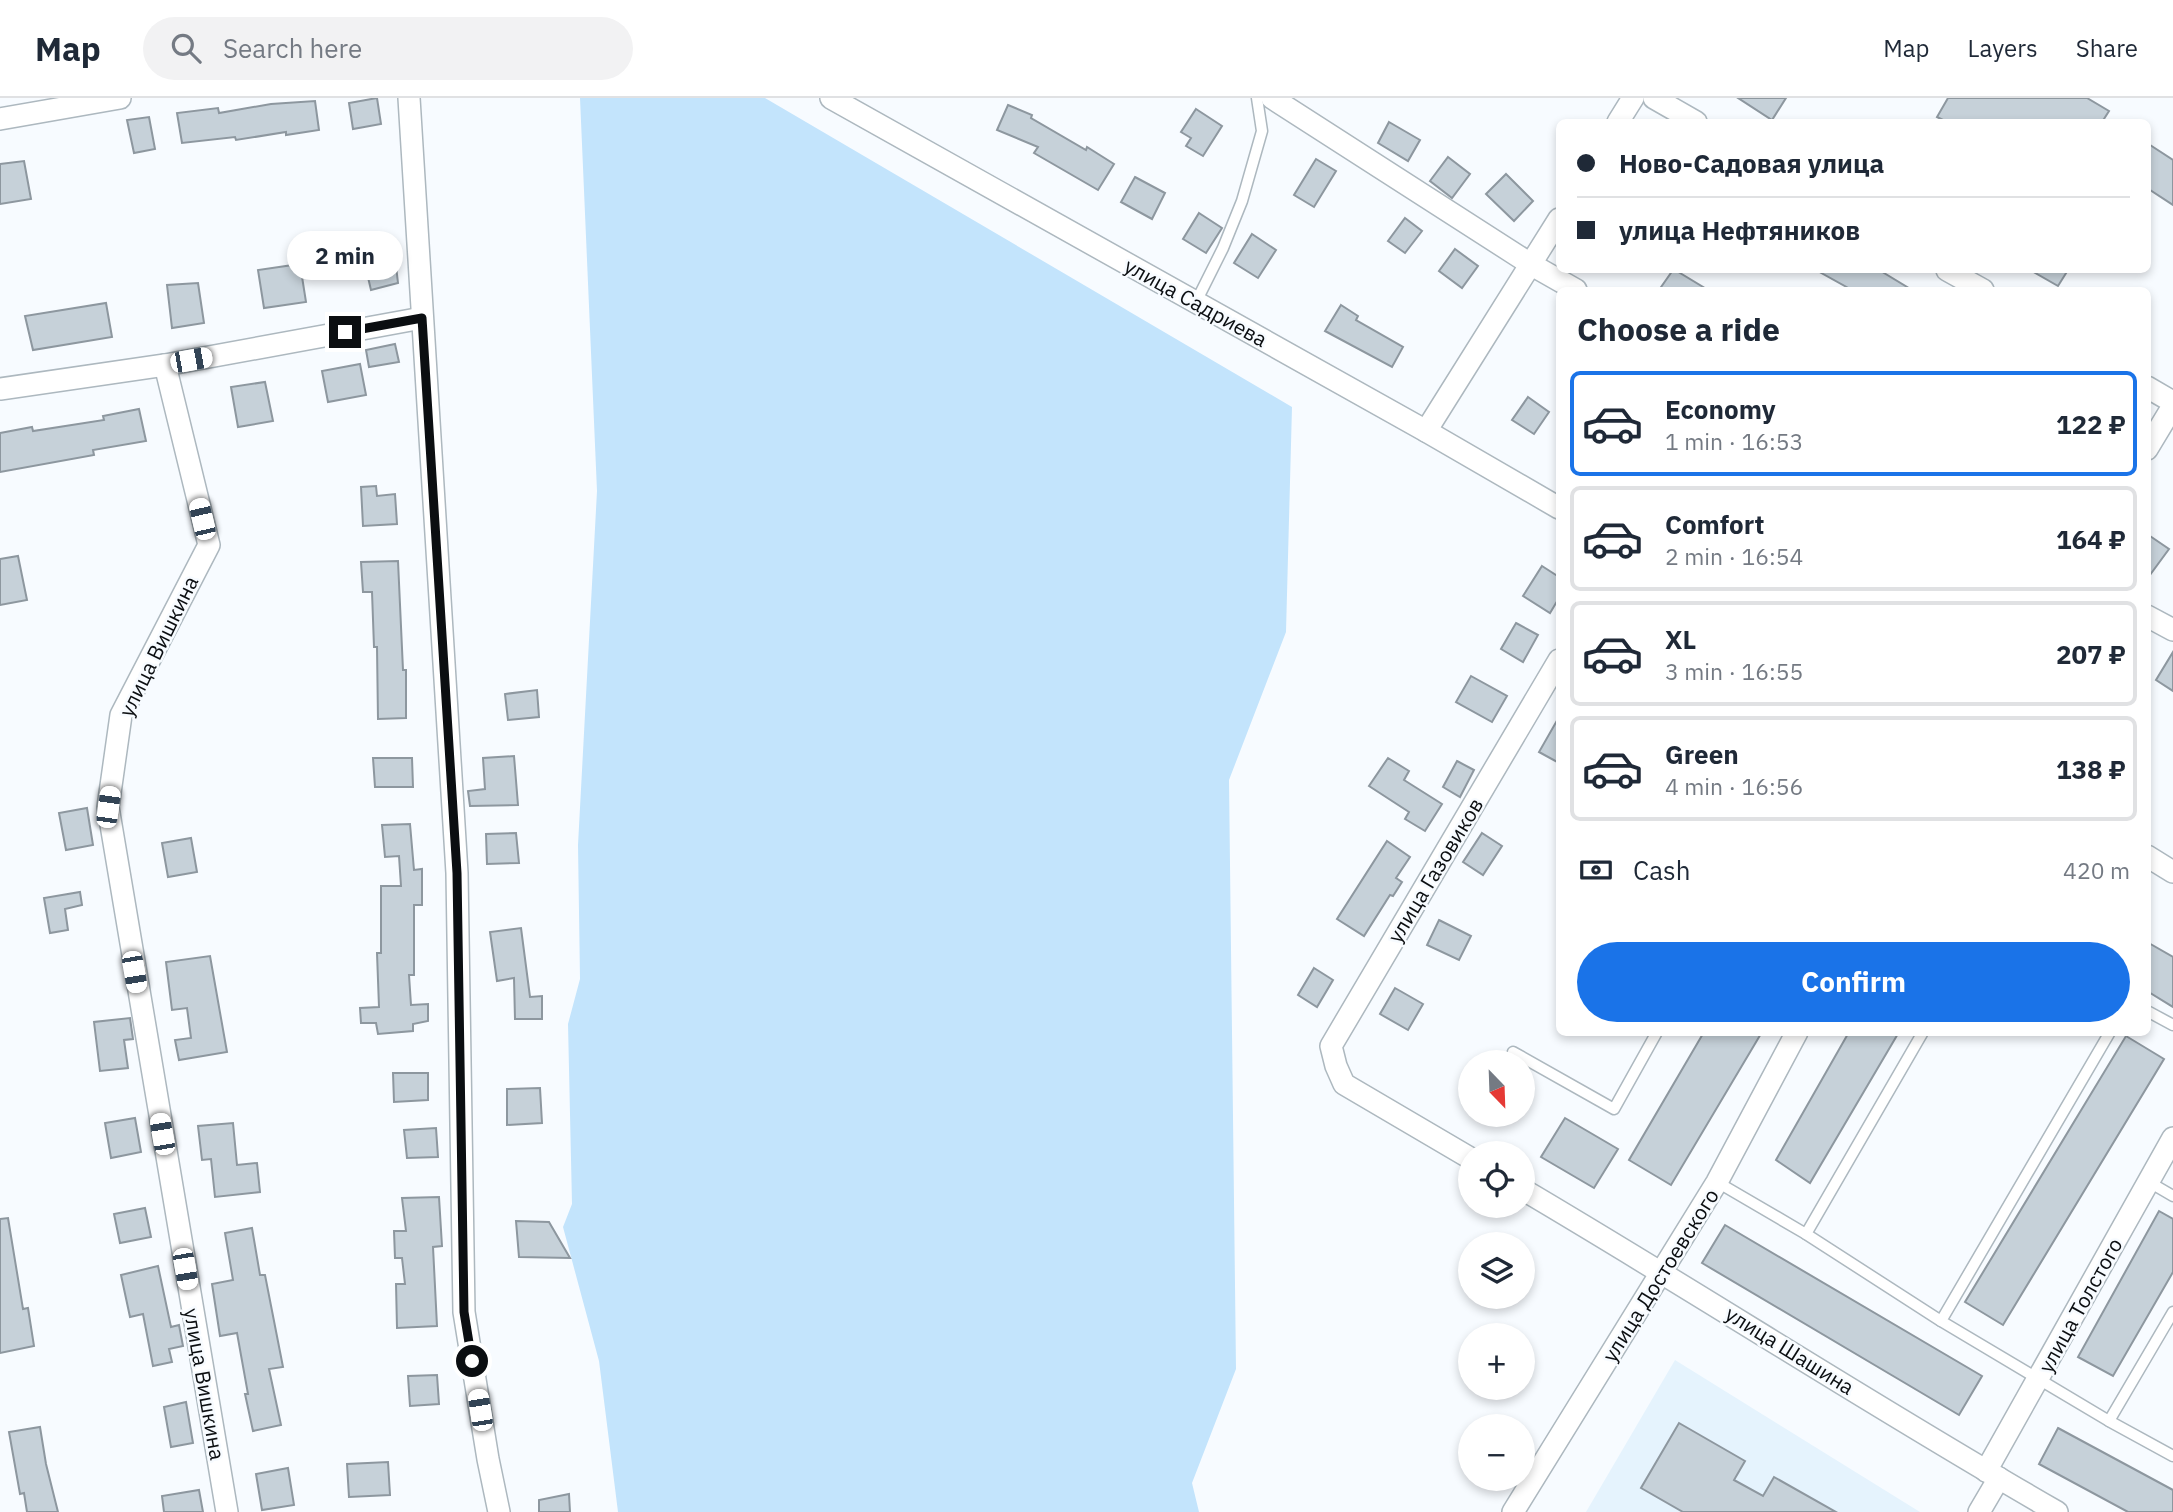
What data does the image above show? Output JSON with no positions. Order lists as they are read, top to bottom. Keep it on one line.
{"streets":{"street":["улица Садриева","улица Вишкина","улица Газовиков","улица Достоевского","улица Толстого","улица Шашина"]},"crossings":[["улица Достоевского","улица Шашина"],["улица Толстого","улица Шашина"]],"north":"bottom right","page":{"header":"Map","search":"Search here","nav":["Map","Layers","Share"],"banner":["Ново-Садовая улица","улица Нефтяников"],"bubble":"2 min","heading":"Choose a ride","list":[{"name":"Economy","note":"1 min · 16:53","value":"122 ₽"},{"name":"Comfort","note":"2 min · 16:54","value":"164 ₽"},{"name":"XL","note":"3 min · 16:55","value":"207 ₽"},{"name":"Green","note":"4 min · 16:56","value":"138 ₽"}],"pay":["Cash","420 m"],"buttons":"Confirm","map_buttons":["+","−"]}}
